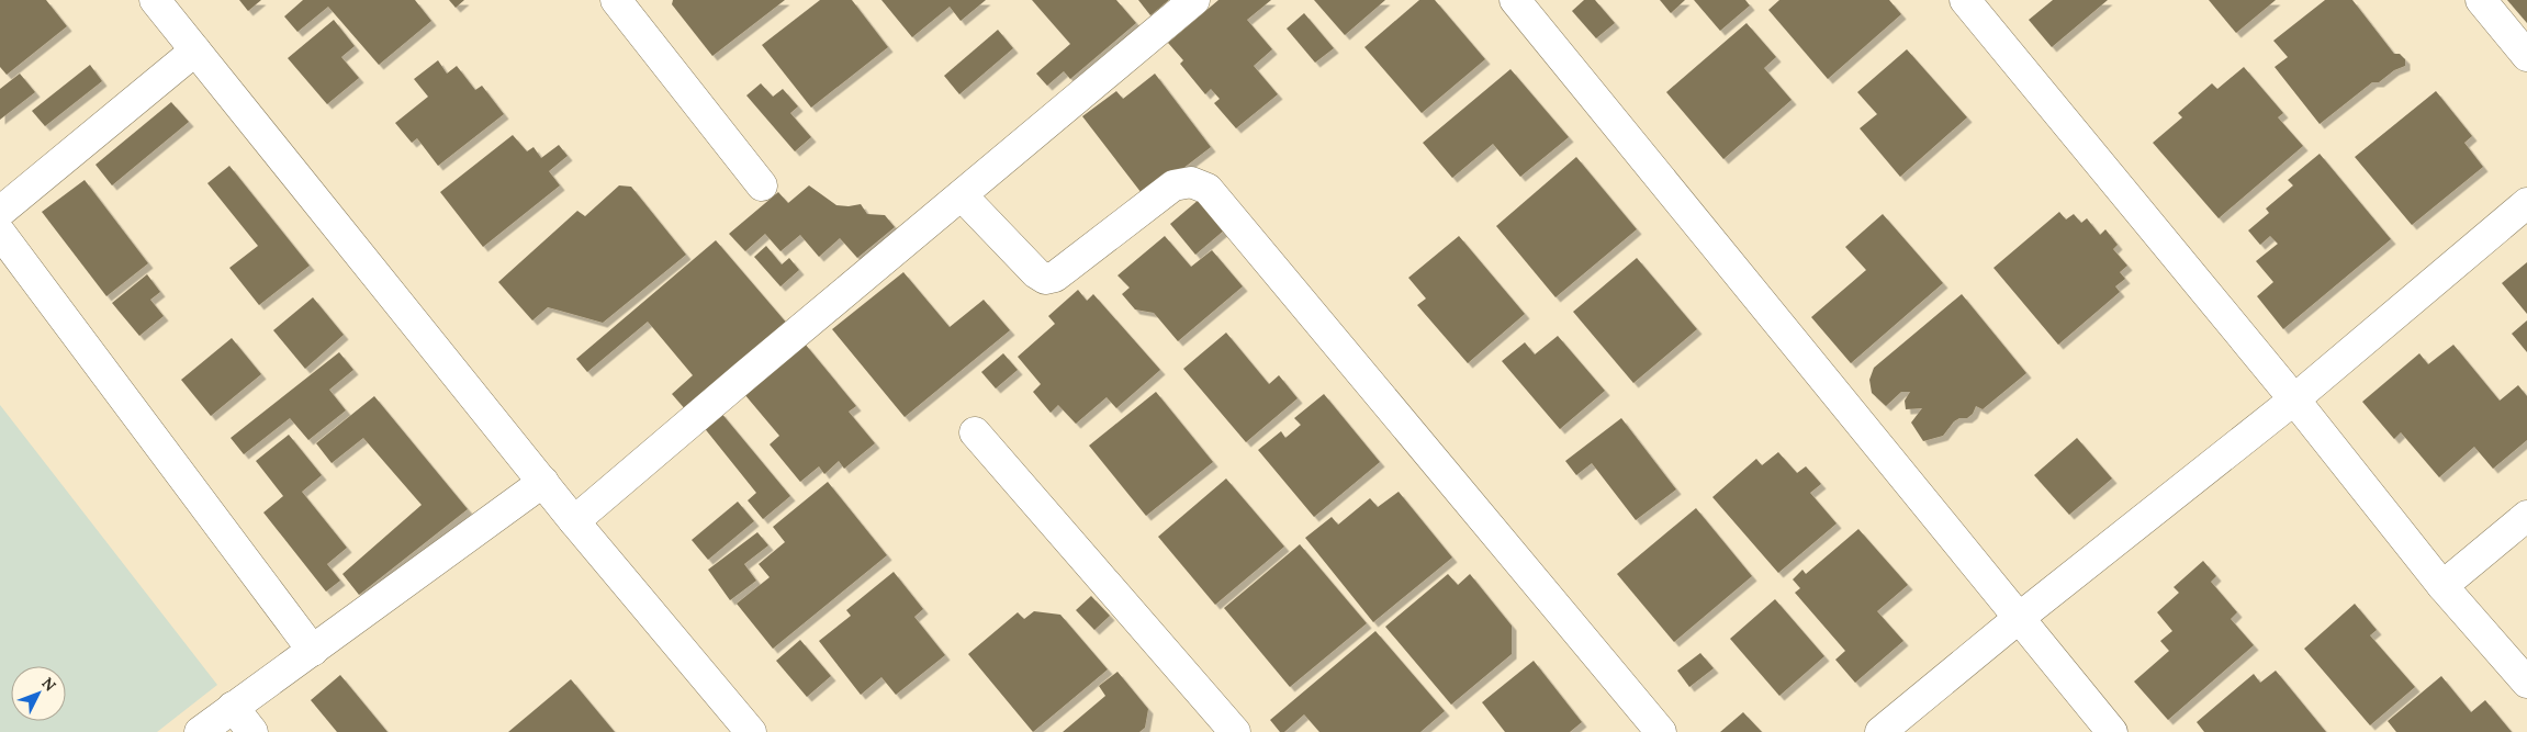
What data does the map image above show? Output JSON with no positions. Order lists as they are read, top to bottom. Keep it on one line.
{"north":"top right"}
